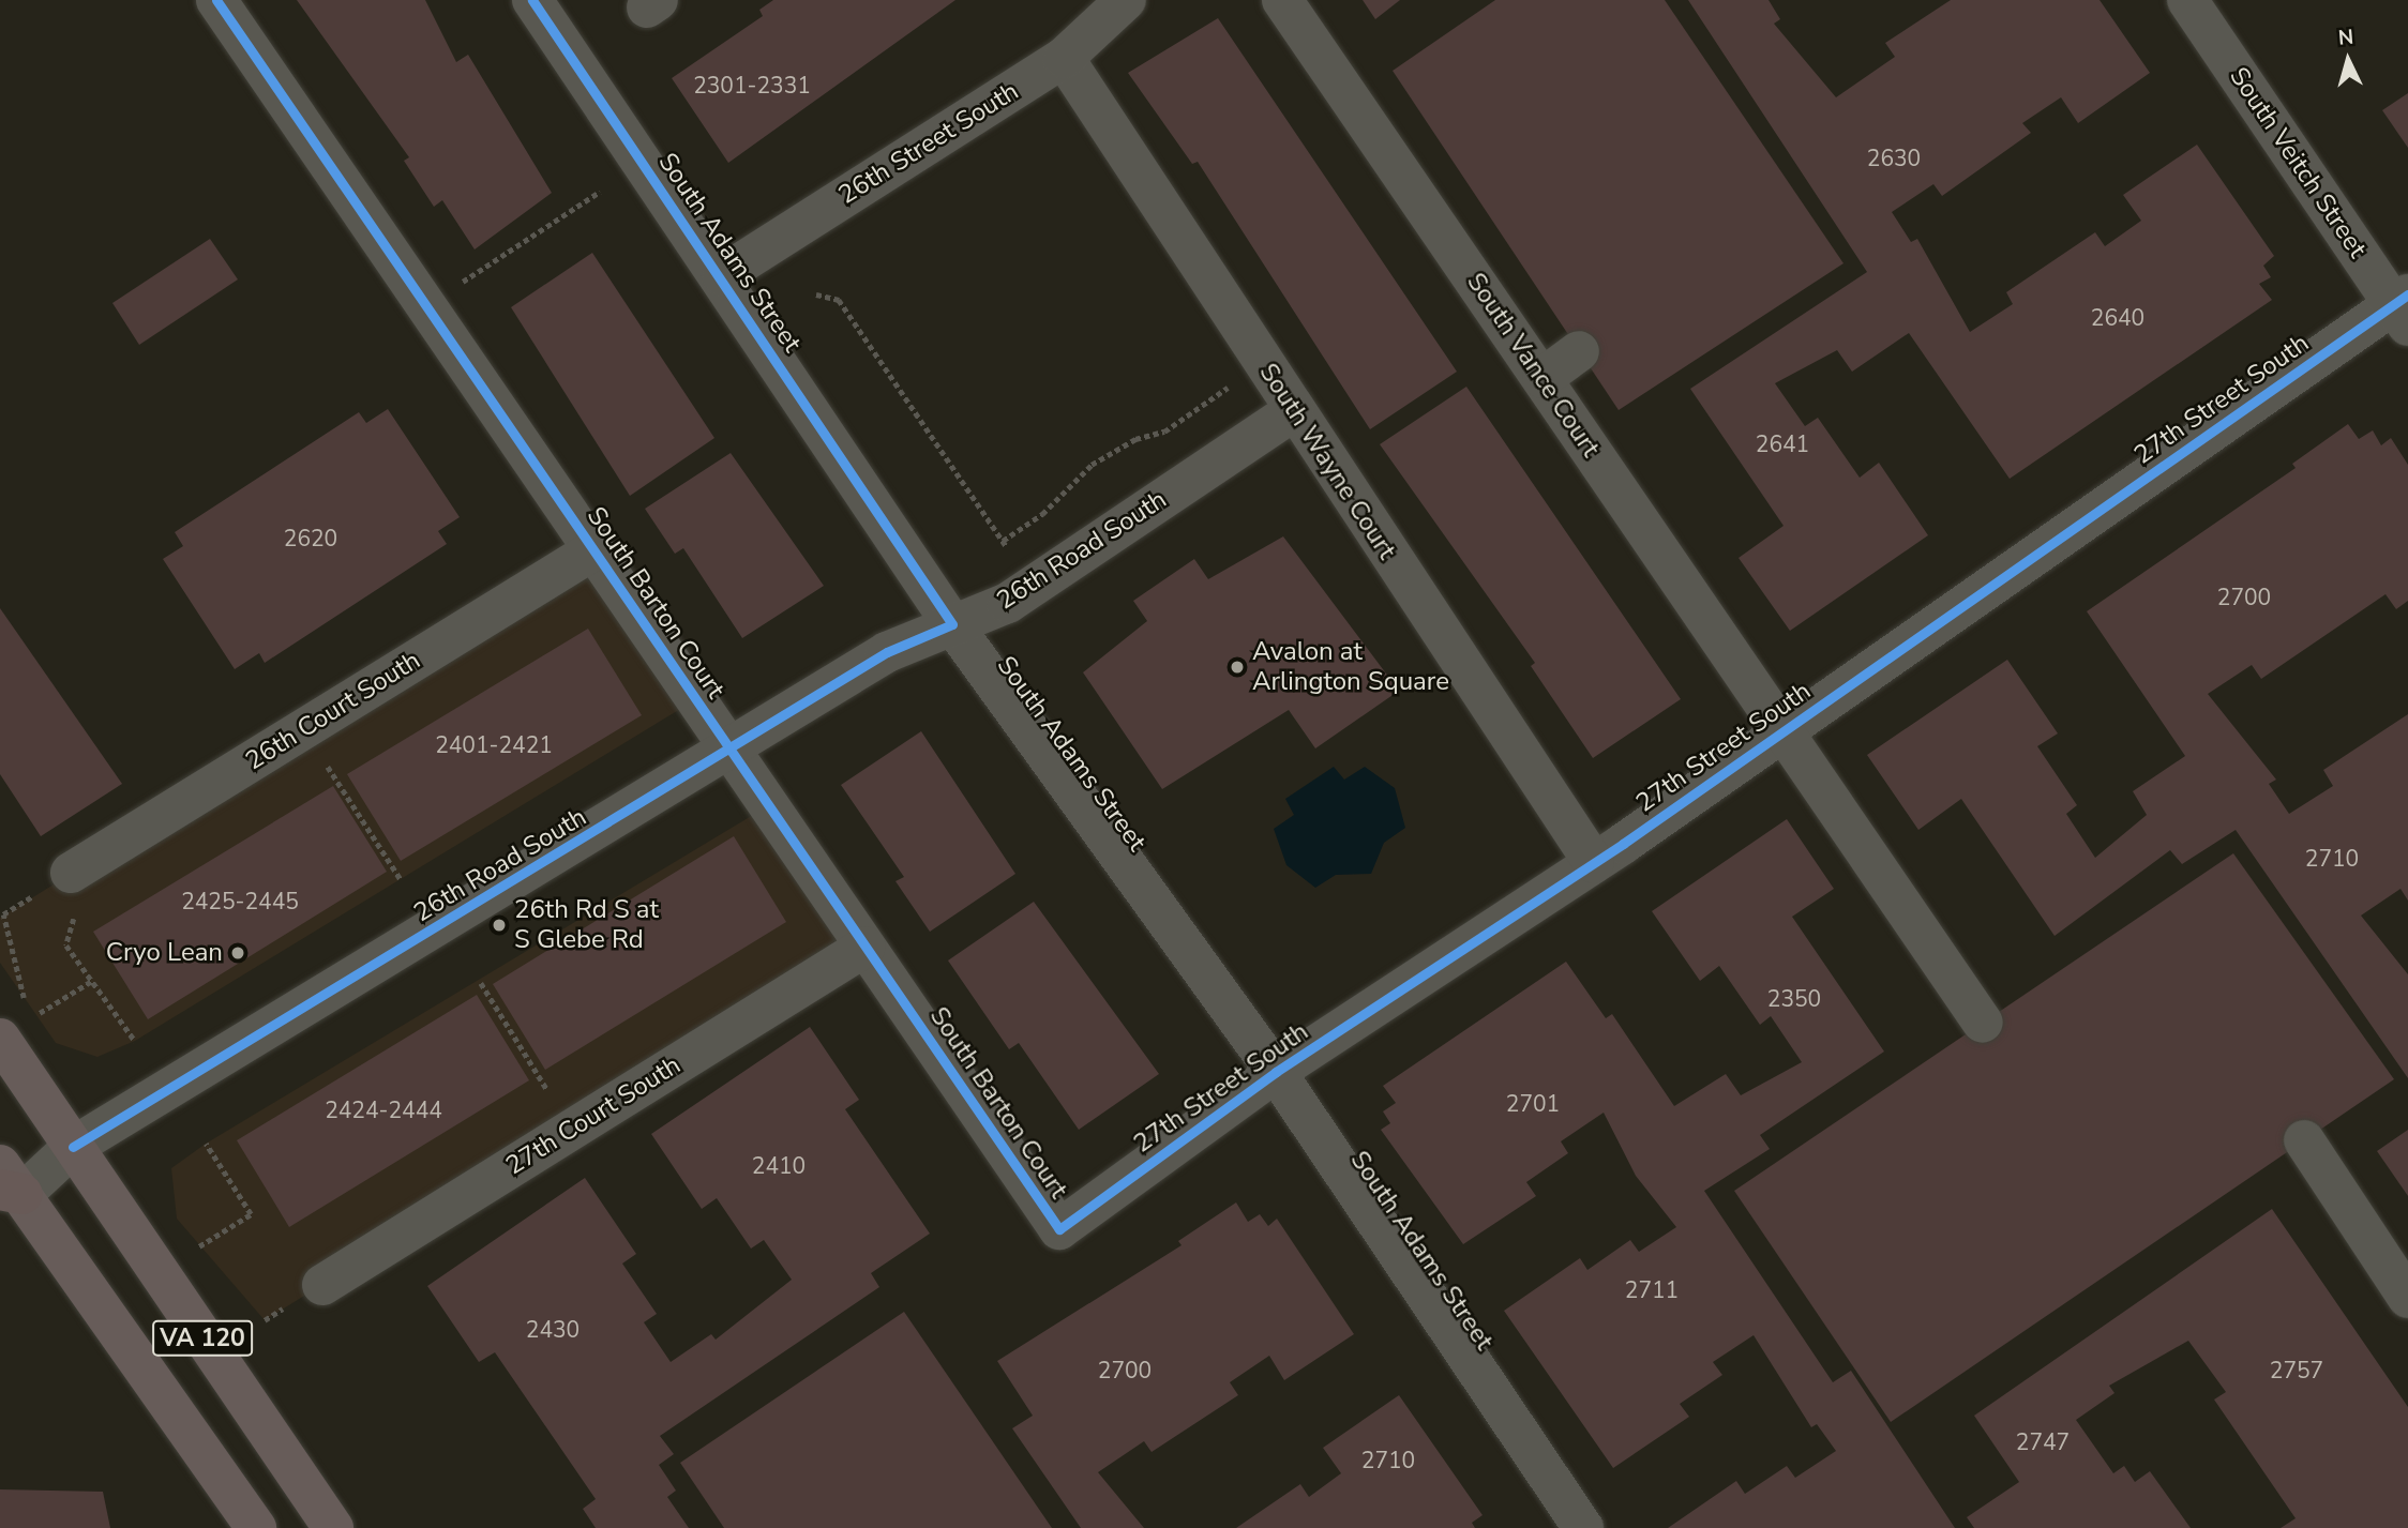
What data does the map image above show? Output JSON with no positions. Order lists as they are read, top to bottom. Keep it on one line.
{"streets":{"main road":["VA 120"],"street":["26th Street South","South Veitch Street","South Adams Street","South Vance Court","27th Street South","South Wayne Court","26th Road South","South Barton Court","26th Court South","27th Court South"]},"crossings":[["26th Street South","South Adams Street"],["26th Street South","South Wayne Court"],["South Veitch Street","27th Street South"],["South Adams Street","27th Street South"],["South Adams Street","26th Road South"],["South Vance Court","27th Street South"],["27th Street South","South Wayne Court"],["27th Street South","South Barton Court"],["South Wayne Court","26th Road South"],["26th Road South","South Barton Court"],["26th Road South","VA 120"],["South Barton Court","26th Court South"],["South Barton Court","27th Court South"]],"places":["Avalon at Arlington Square","26th Rd S at S Glebe Rd","Cryo Lean"],"house_numbers":["2301-2331","2630","2640","2641","2620","2700","2401-2421","2710","2425-2445","2350","2701","2424-2444","2410","2711","2430","2700","2757","2747","2710"],"north":"top"}
